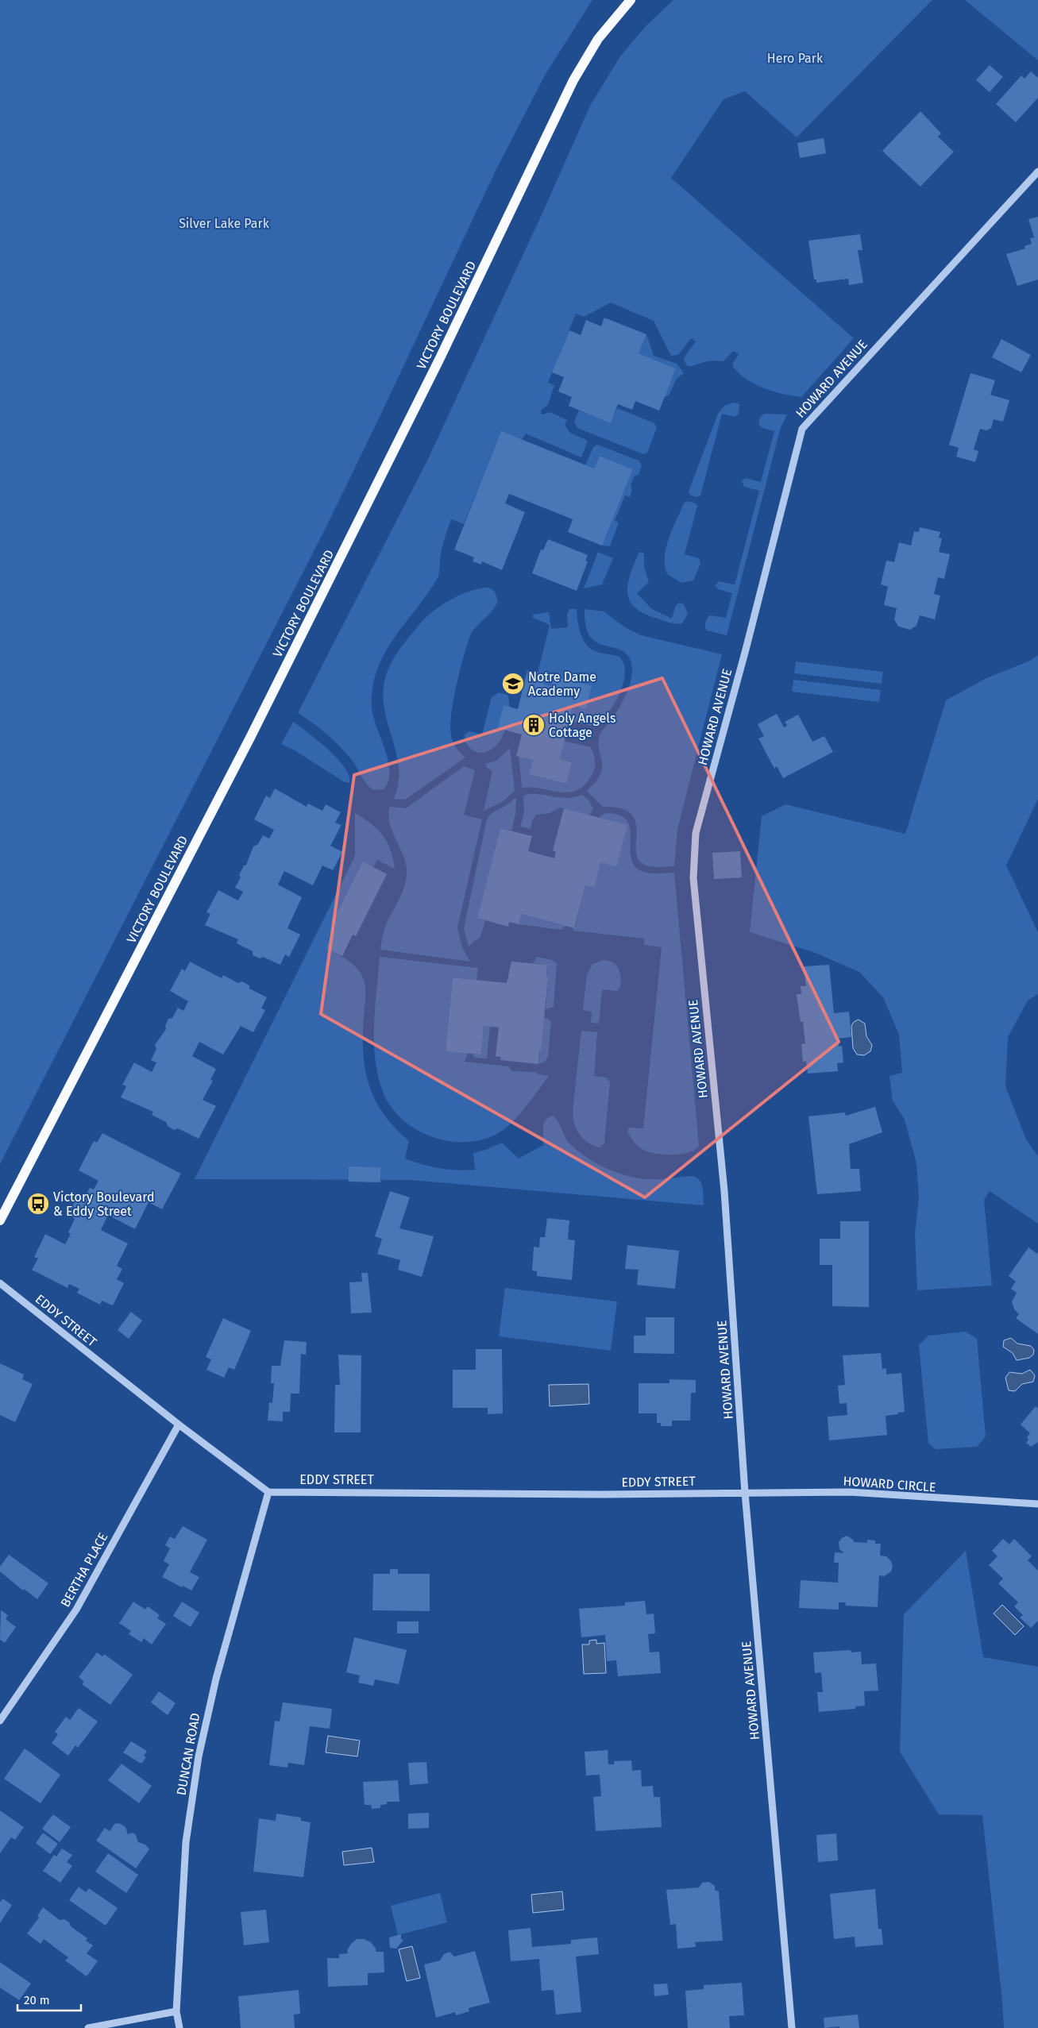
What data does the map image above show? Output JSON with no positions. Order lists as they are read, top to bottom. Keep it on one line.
{"streets":{"main road":["VICTORY BOULEVARD"],"street":["HOWARD AVENUE","EDDY STREET","HOWARD CIRCLE","BERTHA PLACE","DUNCAN ROAD"]},"crossings":[["HOWARD AVENUE","EDDY STREET"],["HOWARD AVENUE","HOWARD CIRCLE"],["EDDY STREET","HOWARD CIRCLE"],["EDDY STREET","BERTHA PLACE"],["EDDY STREET","DUNCAN ROAD"]],"parks":["Hero Park","Silver Lake Park"],"places":{"school or university":["Notre Dame Academy"],"building":["Holy Angels Cottage"],"bus stop":["Victory Boulevard & Eddy Street"]},"scale_bar":"20 m"}
